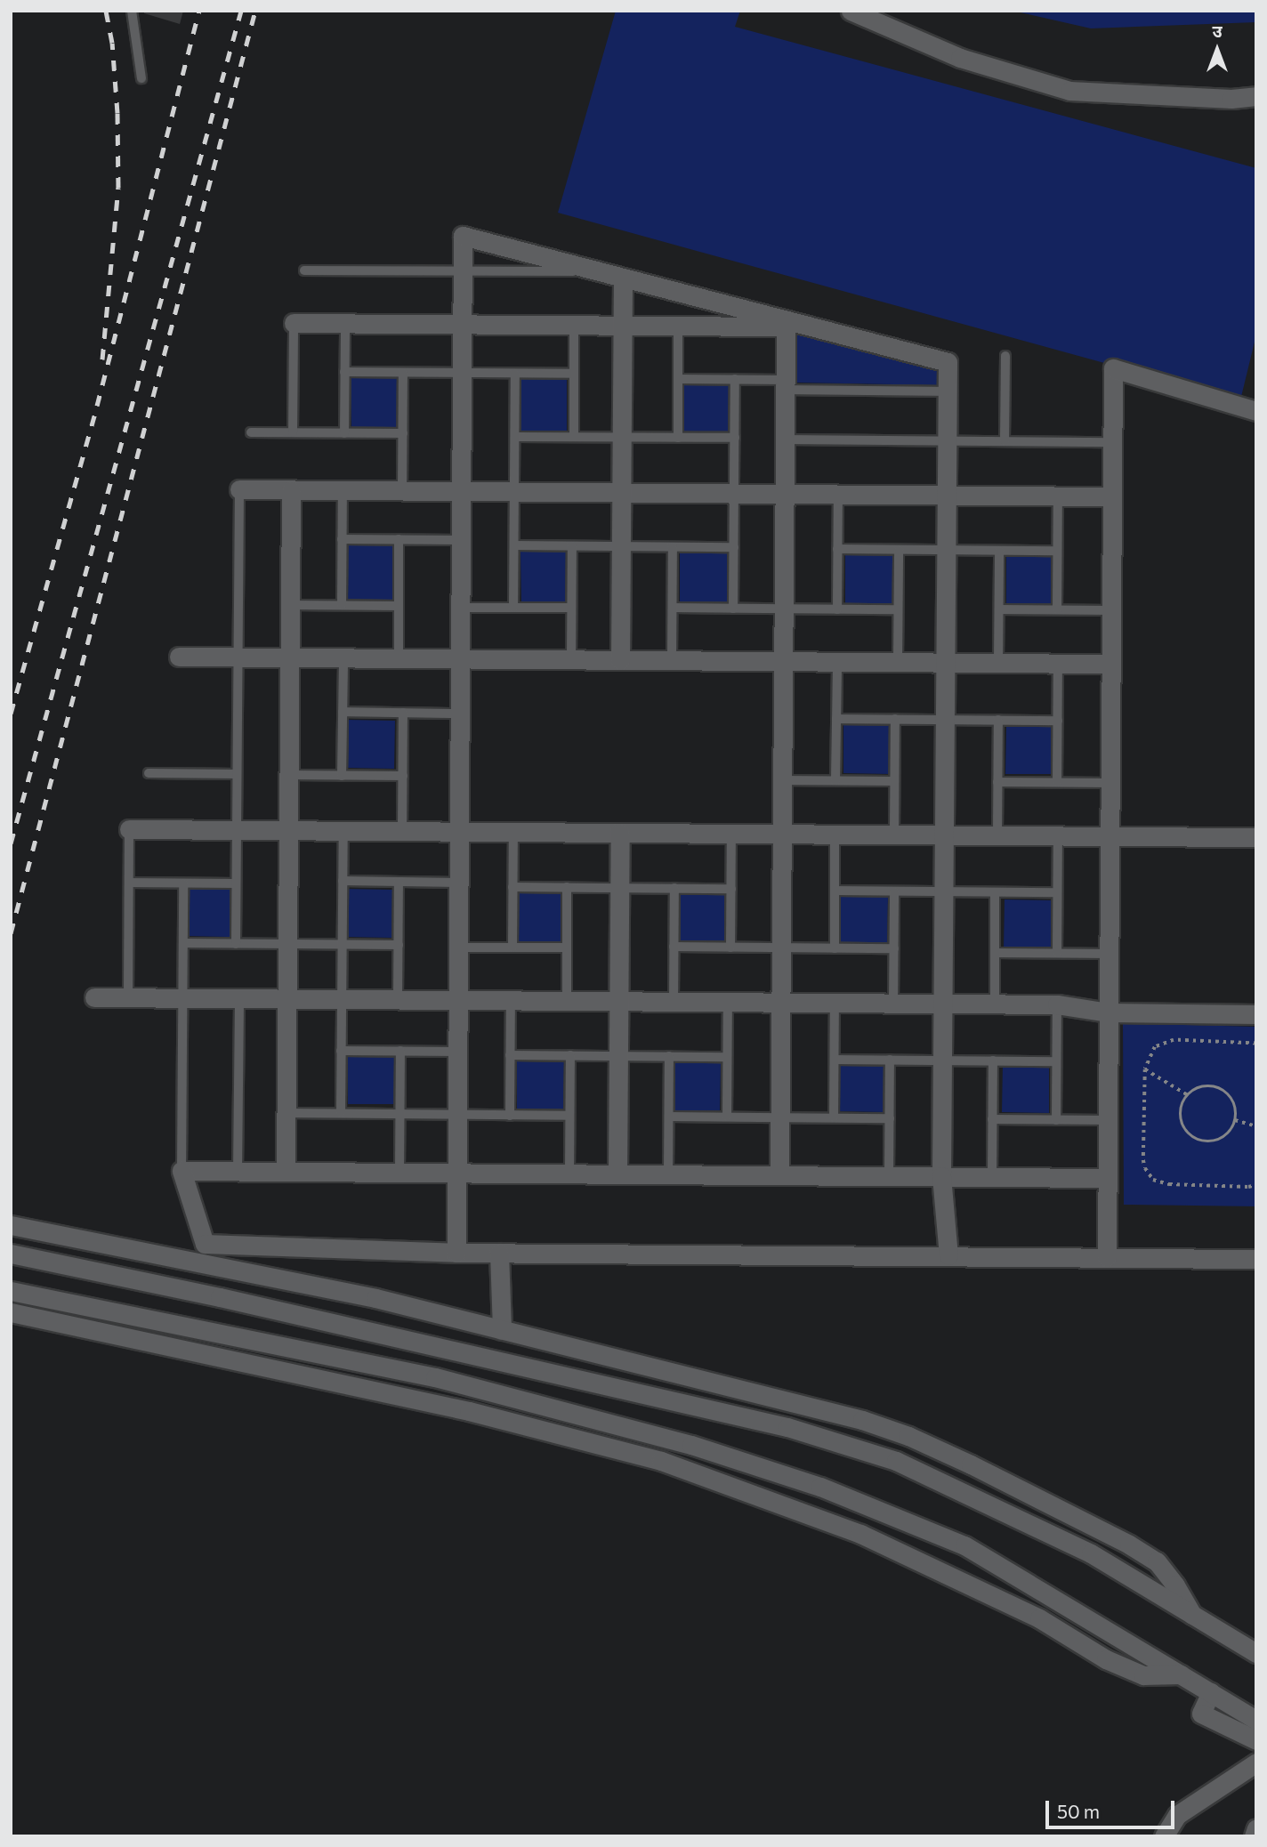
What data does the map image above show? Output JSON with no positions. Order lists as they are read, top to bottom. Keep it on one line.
{"scale_bar":"50 m","north":"top"}
